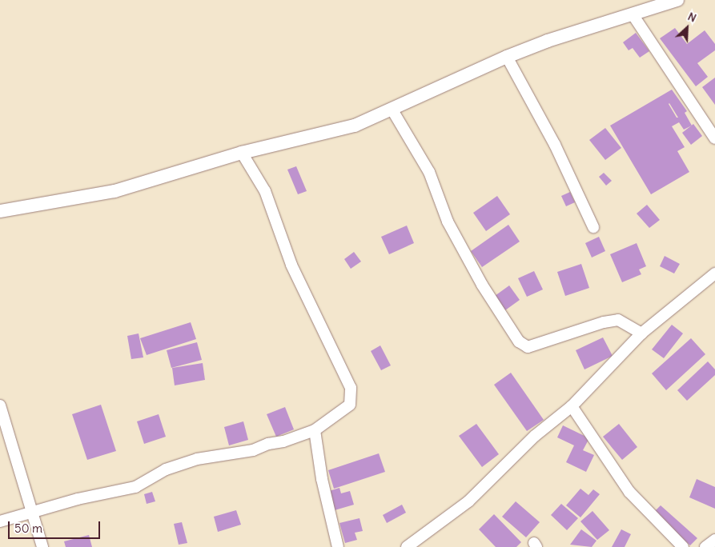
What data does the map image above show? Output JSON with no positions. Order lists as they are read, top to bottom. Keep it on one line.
{"scale_bar":"50 m","north":"top right"}
